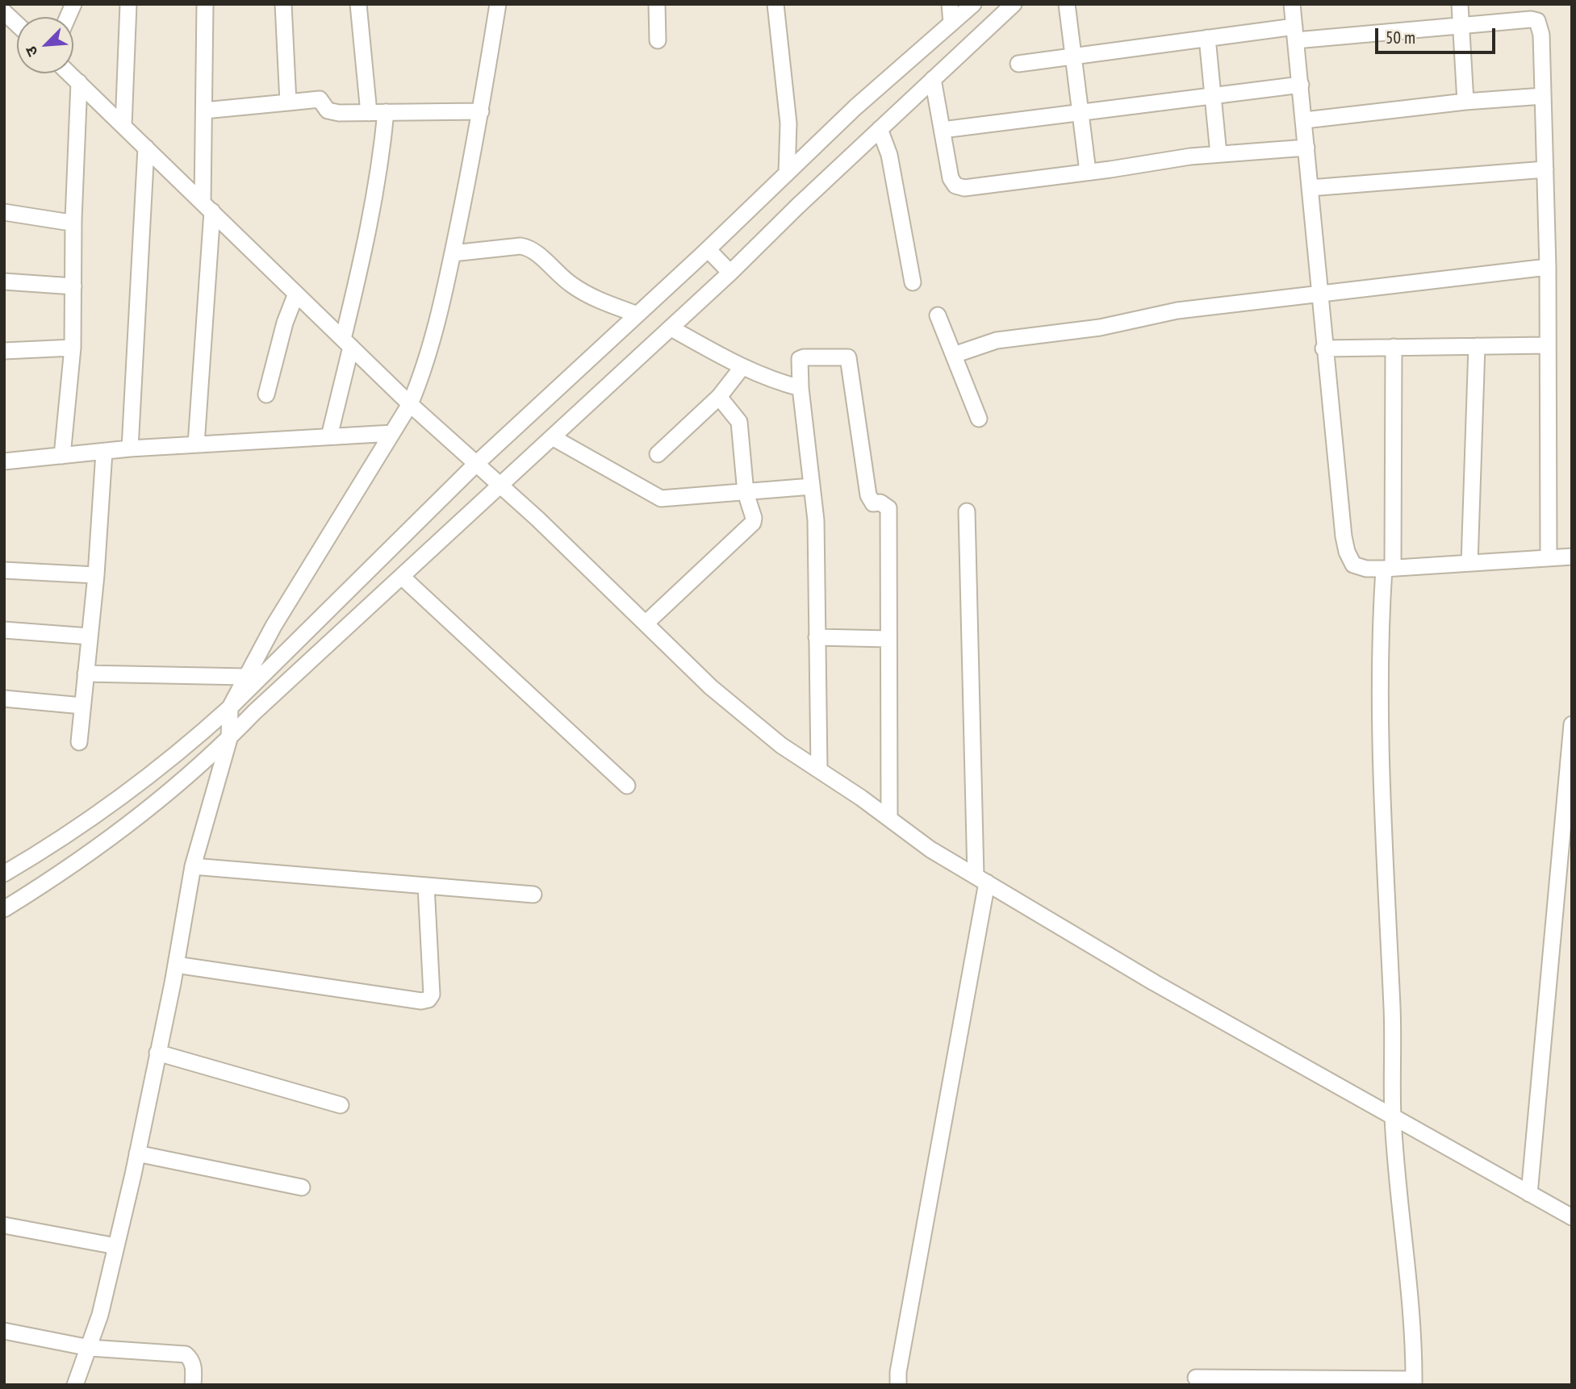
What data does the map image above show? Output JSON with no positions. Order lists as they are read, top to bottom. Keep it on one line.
{"scale_bar":"50 m","north":"bottom left"}
